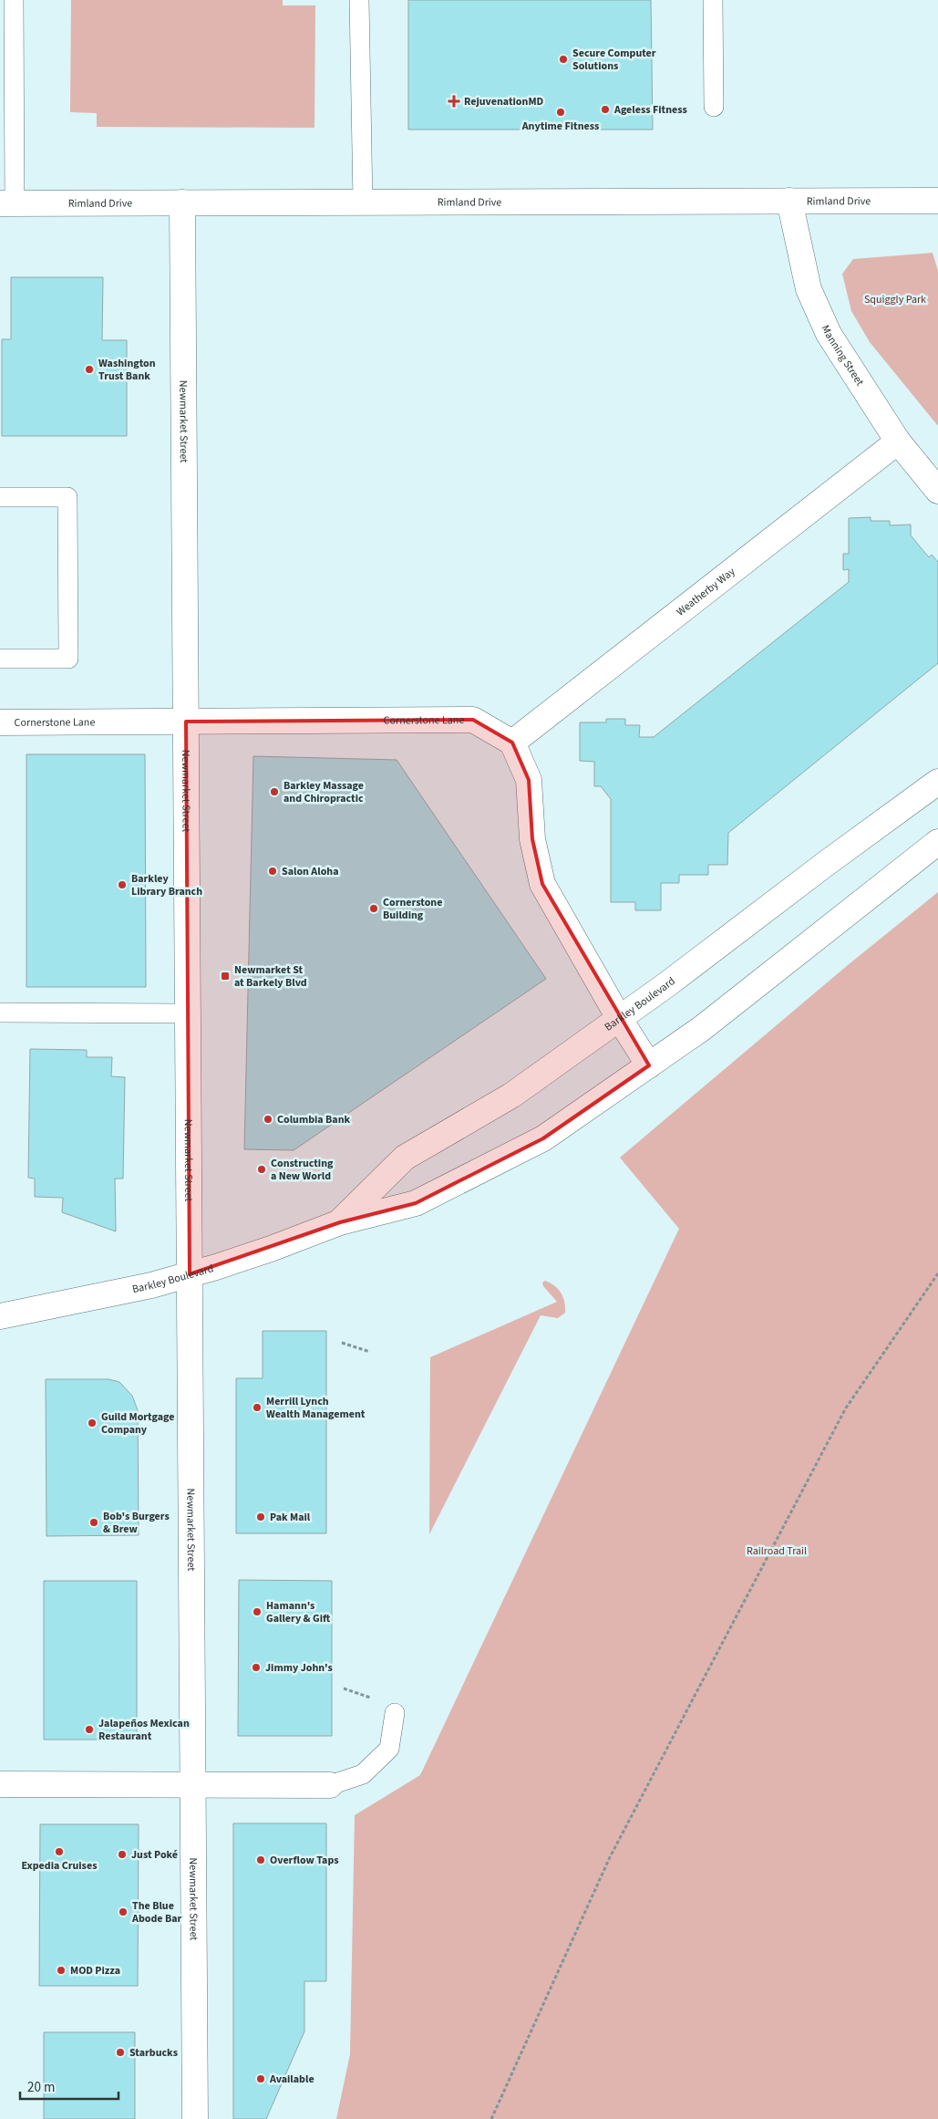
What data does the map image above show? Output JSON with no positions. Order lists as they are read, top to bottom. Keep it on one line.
{"streets":{"street":["Rimland Drive","Manning Street","Newmarket Street","Weatherby Way","Cornerstone Lane","Barkley Boulevard"]},"crossings":[["Rimland Drive","Manning Street"],["Rimland Drive","Newmarket Street"],["Manning Street","Weatherby Way"],["Newmarket Street","Cornerstone Lane"],["Newmarket Street","Barkley Boulevard"],["Weatherby Way","Cornerstone Lane"]],"parks":["Squiggly Park","Railroad Trail"],"places":{"other":["Secure Computer Solutions","Ageless Fitness","Anytime Fitness","Washington Trust Bank","Barkley Massage and Chiropractic","Salon Aloha","Barkley Library Branch","Cornerstone Building","Columbia Bank","Constructing a New World","Merrill Lynch Wealth Management","Guild Mortgage Company","Pak Mail","Bob's Burgers & Brew","Hamann's Gallery & Gift","Jimmy John's","Jalapeños Mexican Restaurant","Expedia Cruises","Just Poké","Overflow Taps","The Blue Abode Bar","MOD Pizza","Starbucks","Available"],"health":["RejuvenationMD"],"transit":["Newmarket St at Barkely Blvd"]},"scale_bar":"20 m"}
